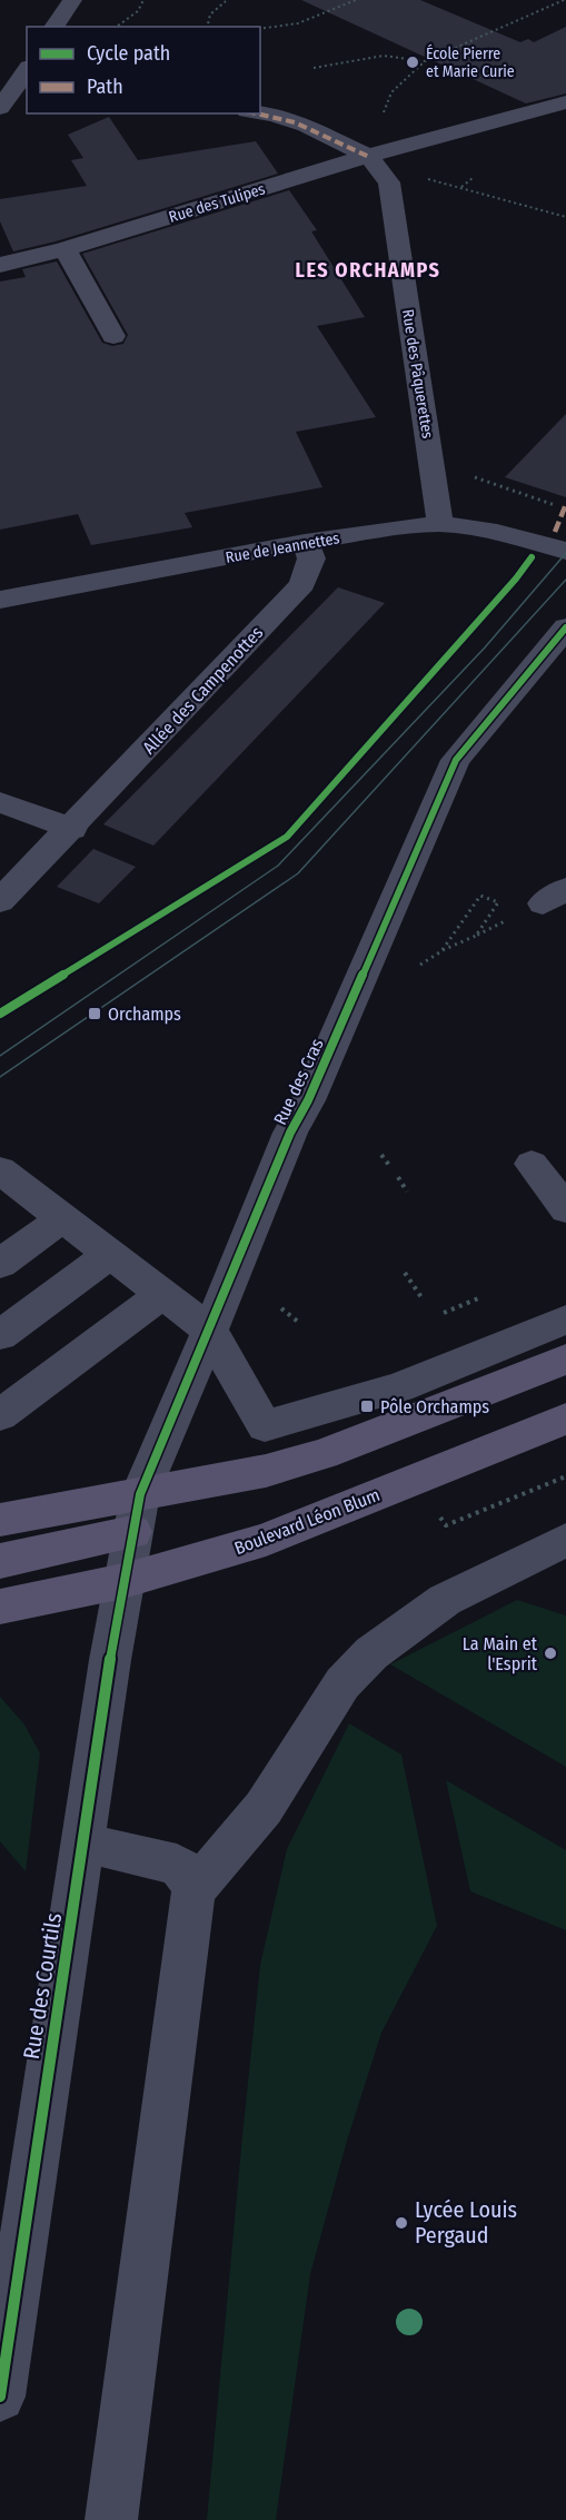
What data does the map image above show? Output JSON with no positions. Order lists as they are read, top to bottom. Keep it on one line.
{"streets":{"main road":["Boulevard Léon Blum"],"street":["Rue des Tulipes","Rue des Pâquerettes","Rue de Jeannettes","Allée des Campenottes","Rue des Cras","Rue des Courtils"]},"crossings":[["Rue des Tulipes","Rue des Pâquerettes"],["Rue des Pâquerettes","Rue de Jeannettes"],["Rue de Jeannettes","Allée des Campenottes"],["Rue des Cras","Boulevard Léon Blum"],["Rue des Cras","Rue des Courtils"],["Boulevard Léon Blum","Rue des Courtils"]],"districts":["LES ORCHAMPS"],"places":{"other":["École Pierre et Marie Curie","La Main et l'Esprit","Lycée Louis Pergaud"],"transit":["Orchamps","Pôle Orchamps"]},"legend":["Cycle path","Path"]}
